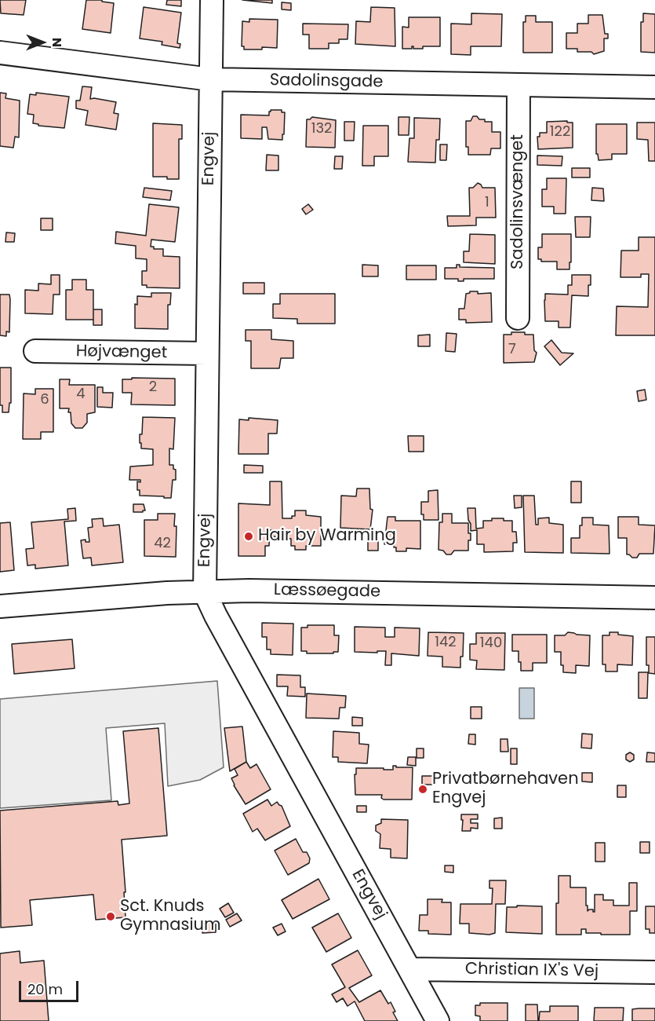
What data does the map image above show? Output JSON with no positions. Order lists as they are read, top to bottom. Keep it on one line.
{"streets":{"street":["Sadolinsgade","Engvej","Sadolinsvænget","Højvænget","Læssøegade","Christian IX's Vej"]},"crossings":[["Sadolinsgade","Engvej"],["Sadolinsgade","Sadolinsvænget"],["Engvej","Højvænget"],["Engvej","Læssøegade"],["Engvej","Christian IX's Vej"]],"places":["Hair by Warming","Privatbørnehaven Engvej","Sct. Knuds Gymnasium"],"house_numbers":["132","122","1","7","2","4","6","42","142","140"],"scale_bar":"20 m","north":"right"}
